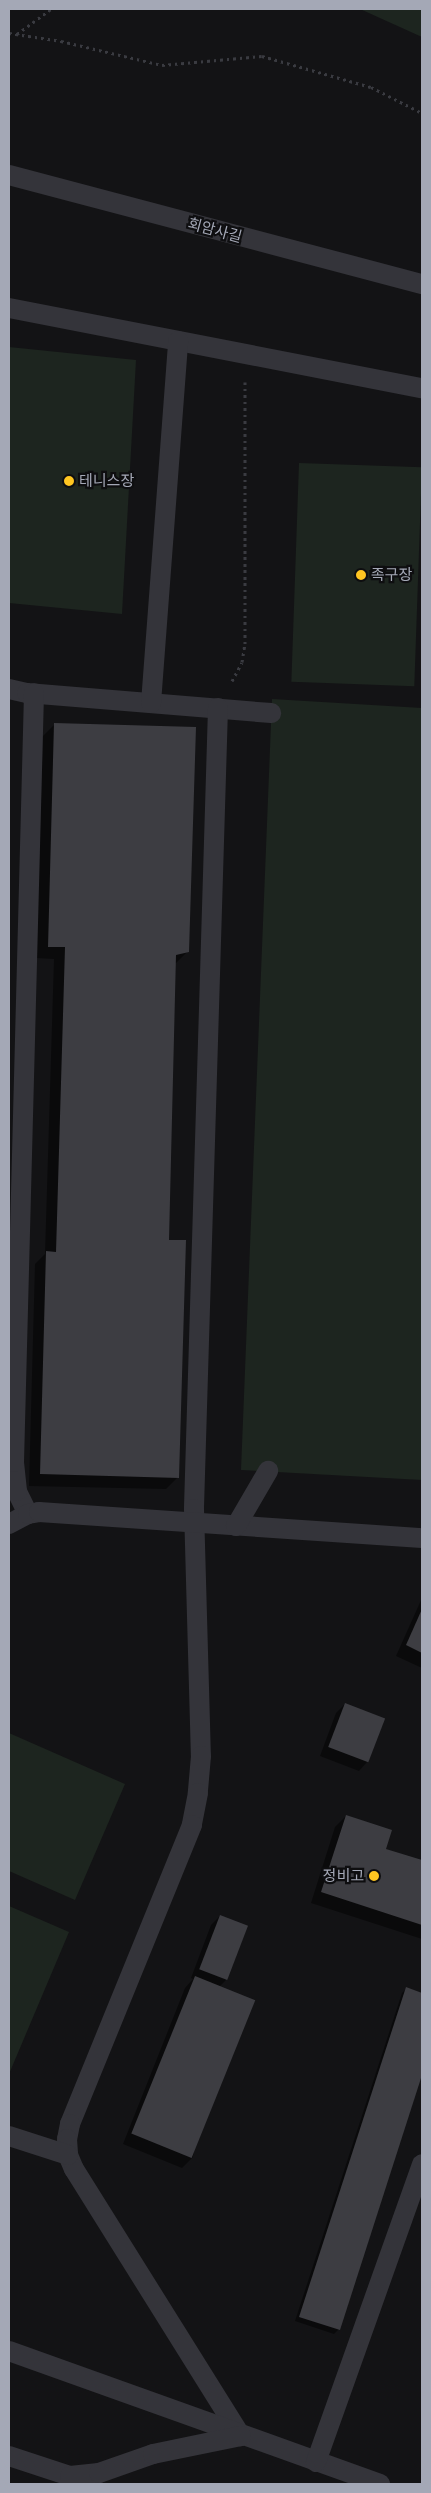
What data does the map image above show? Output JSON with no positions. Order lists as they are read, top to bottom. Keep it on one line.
{"streets":{"lane":["회암사길"]},"places":["테니스장","족구장","정비고"]}
